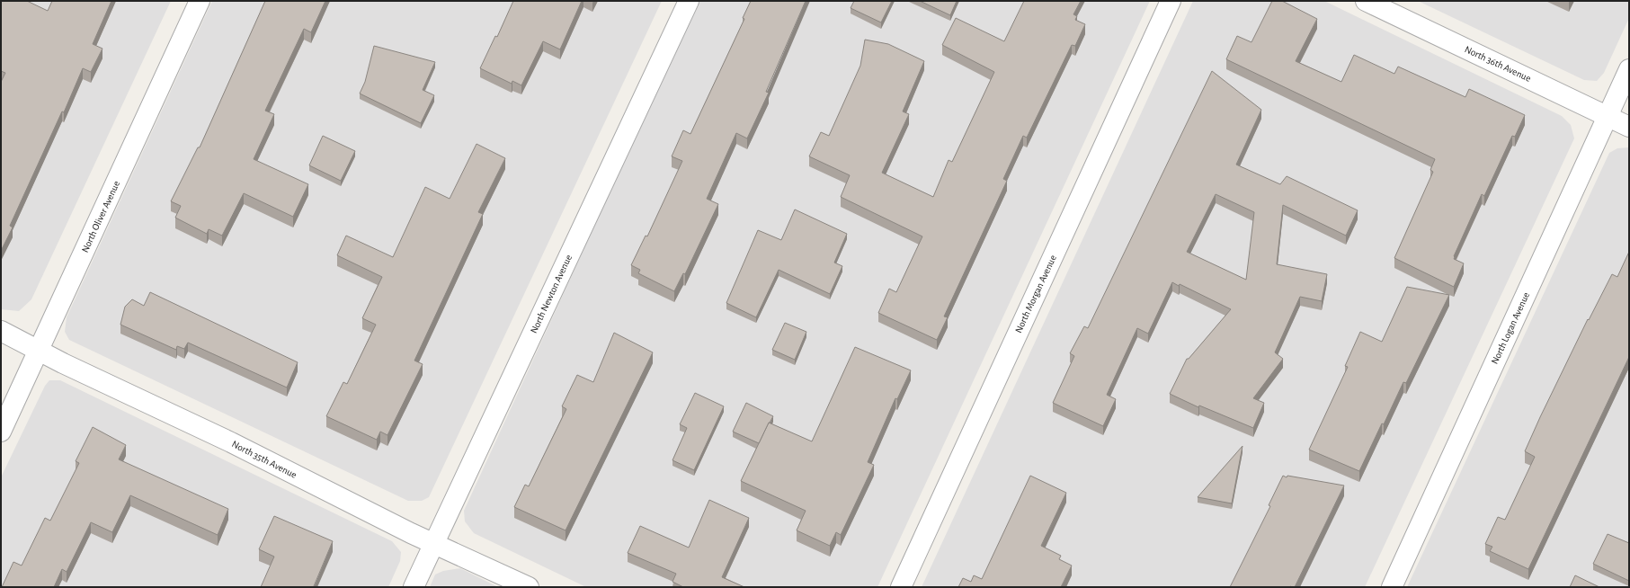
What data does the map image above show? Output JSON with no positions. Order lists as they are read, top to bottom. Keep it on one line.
{"streets":{"street":["North 36th Avenue","North Oliver Avenue","North Newton Avenue","North Morgan Avenue","North Logan Avenue","North 35th Avenue"]},"crossings":[["North 36th Avenue","North Logan Avenue"],["North Oliver Avenue","North 35th Avenue"],["North Newton Avenue","North 35th Avenue"]]}
